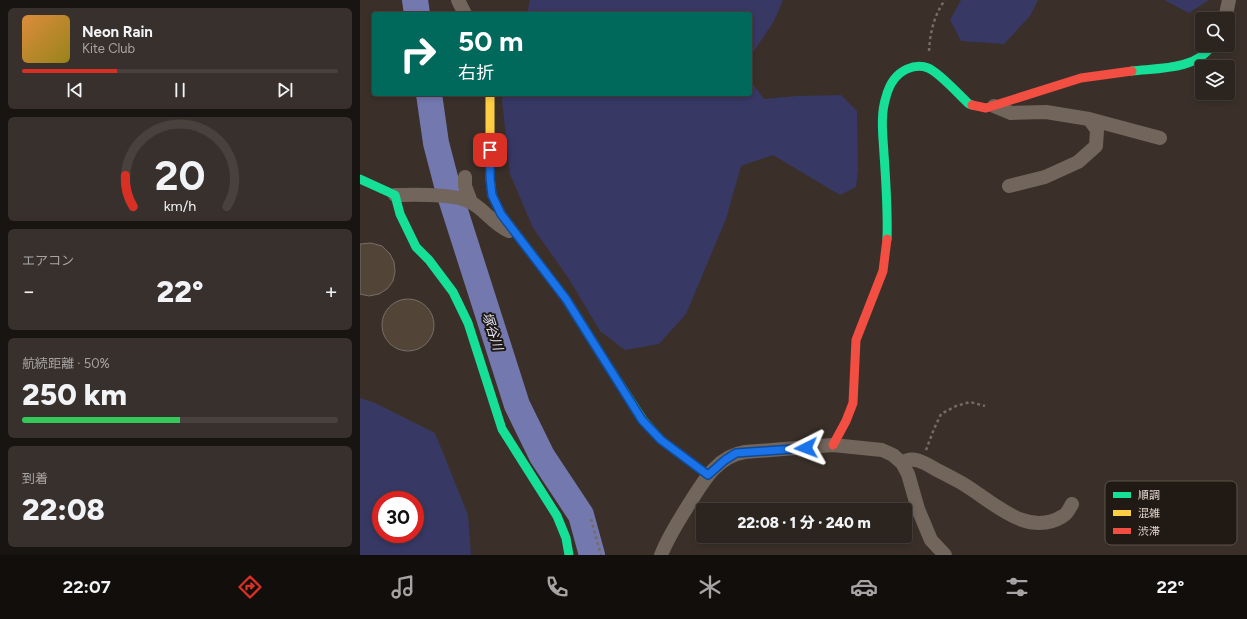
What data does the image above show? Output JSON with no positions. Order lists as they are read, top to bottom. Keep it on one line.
{"water":["塚谷川"],"legend":["順調","混雑","渋滞"],"page":{"turn":["50 m","右折"],"song":["Neon Rain","Kite Club"],"tile":["エアコン",["航続距離 · 50%","250 km"],["到着","22:08"]],"heat":["−","22°","+"],"limit":"30","trip":"22:08 · 1 分 · 240 m","tabs":["22:07","22°"],"gauge":["20","km/h"]}}
